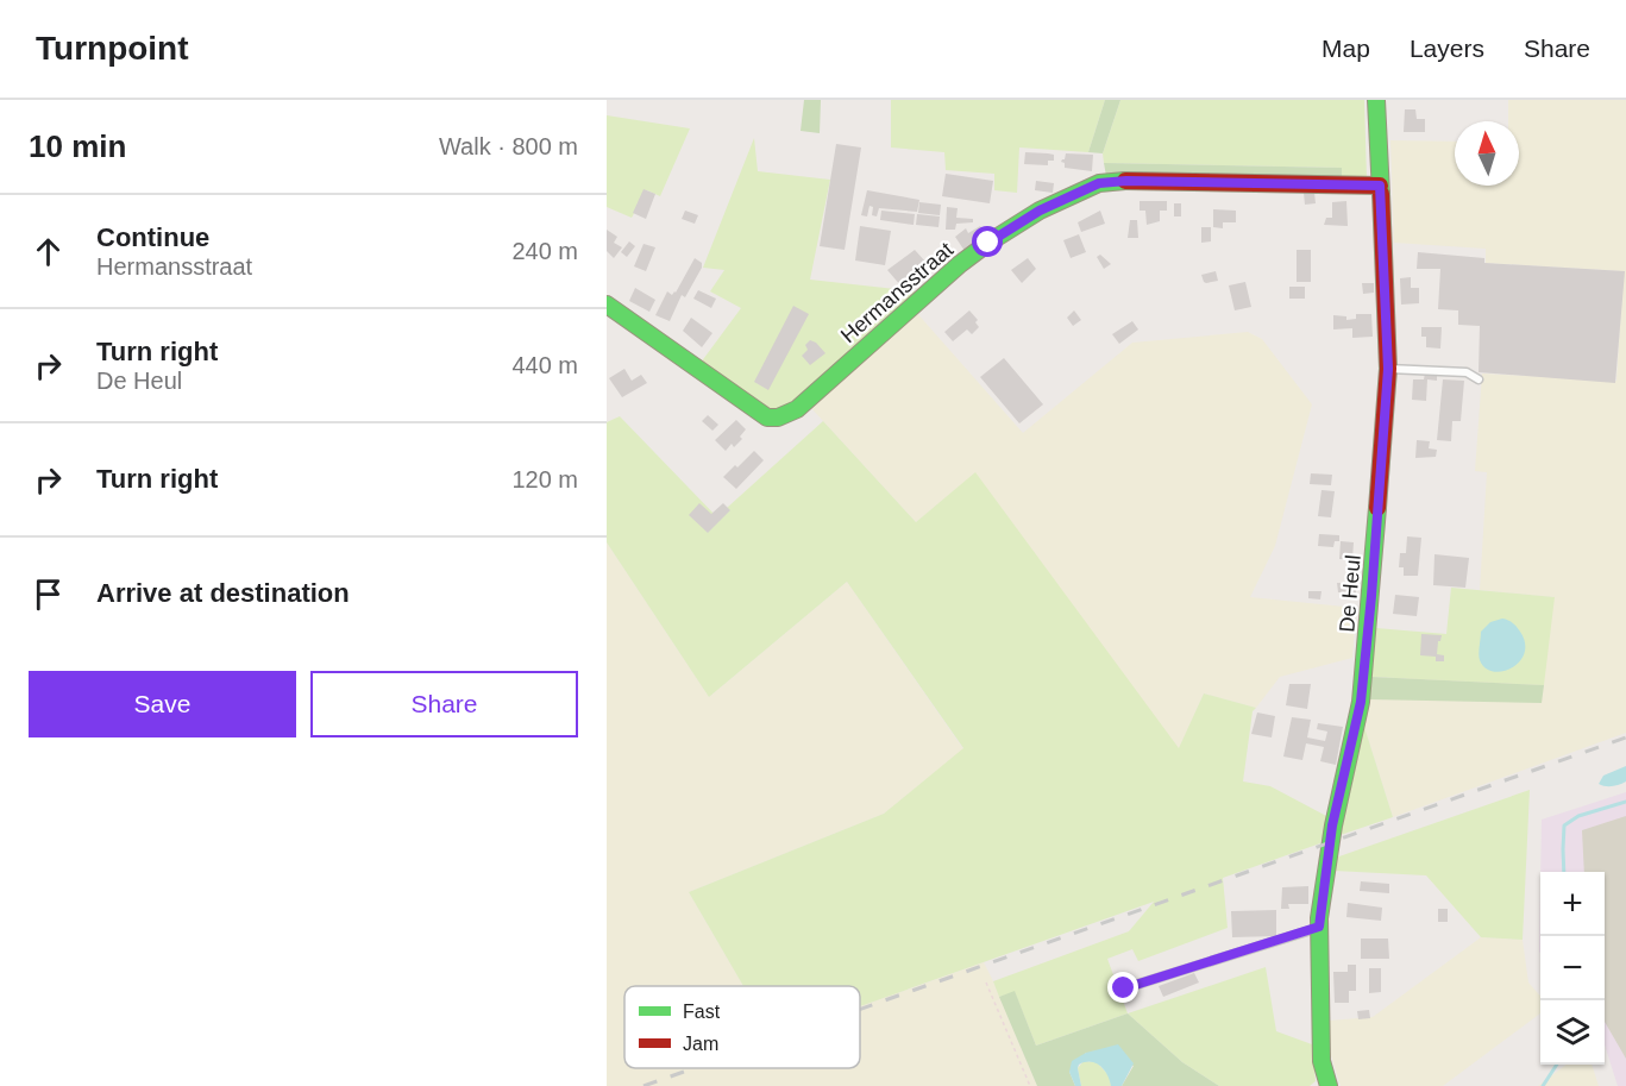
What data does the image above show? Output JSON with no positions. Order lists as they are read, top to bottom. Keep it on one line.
{"streets":{"street":["Hermansstraat","De Heul"]},"crossings":[["Hermansstraat","De Heul"]],"legend":["Fast","Jam"],"north":"top","page":{"header":"Turnpoint","nav":["Map","Layers","Share"],"heading":["10 min","Walk · 800 m"],"list":[["Continue","Hermansstraat","240 m"],["Turn right","De Heul","440 m"],["Turn right","120 m"],"Arrive at destination"],"buttons":["Save","Share"],"map_buttons":["+","−"]}}
